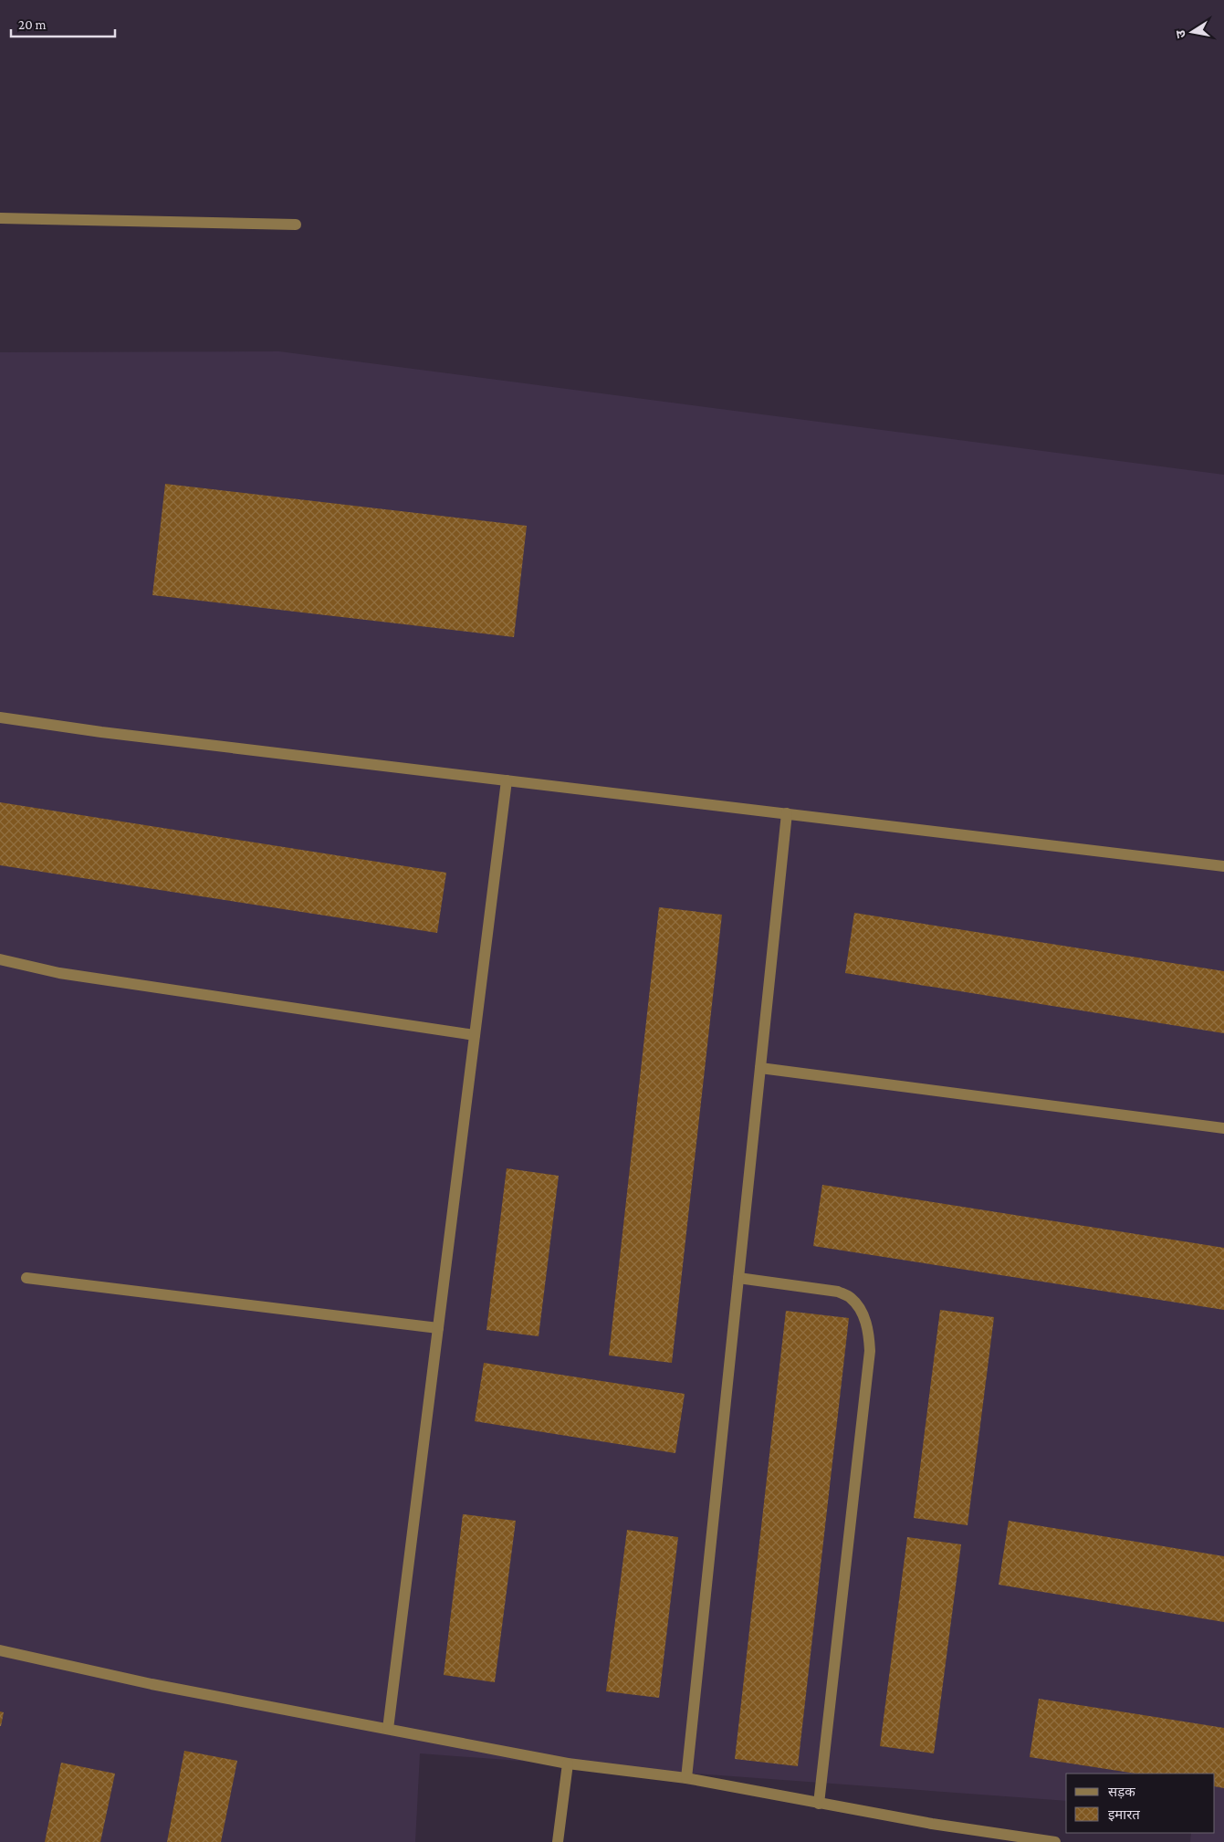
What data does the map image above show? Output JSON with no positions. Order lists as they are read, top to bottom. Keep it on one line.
{"legend":["सड़क","इमारत"],"scale_bar":"20 m","north":"left"}
